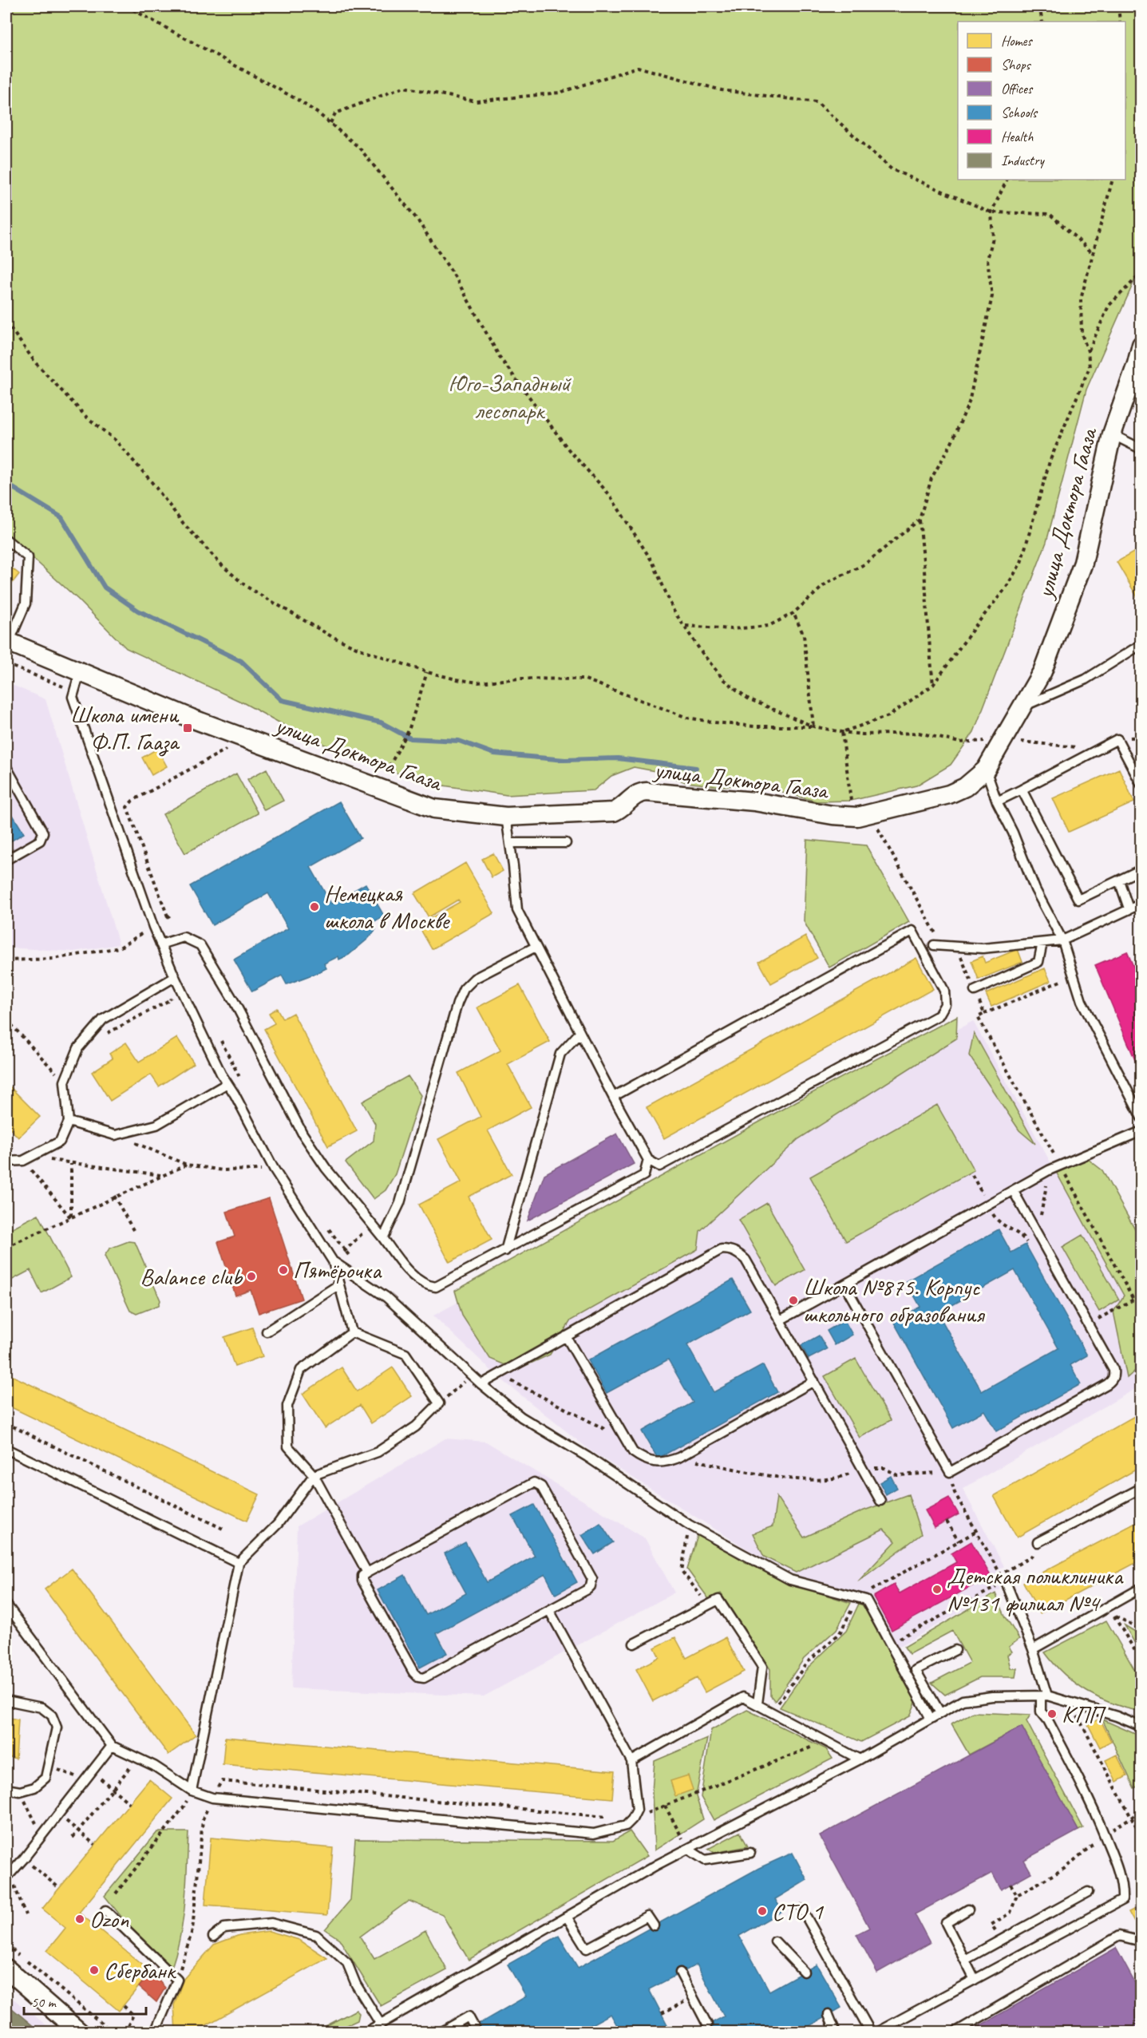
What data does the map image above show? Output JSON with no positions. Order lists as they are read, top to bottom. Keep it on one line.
{"streets":{"street":["улица Доктора Гааза"]},"parks":["Юго-Западный лесопарк"],"places":{"transit":["Школа имени Ф.П. Гааза"],"other":["Немецкая школа в Москве","Пятёрочка","Balance club","Школа №875. Корпус школьного образования","Детская поликлиника №131 филиал №4","КПП","СТО 1","Ozon","Сбербанк"]},"legend":["Homes","Shops","Offices","Schools","Health","Industry"],"scale_bar":"50 m"}
